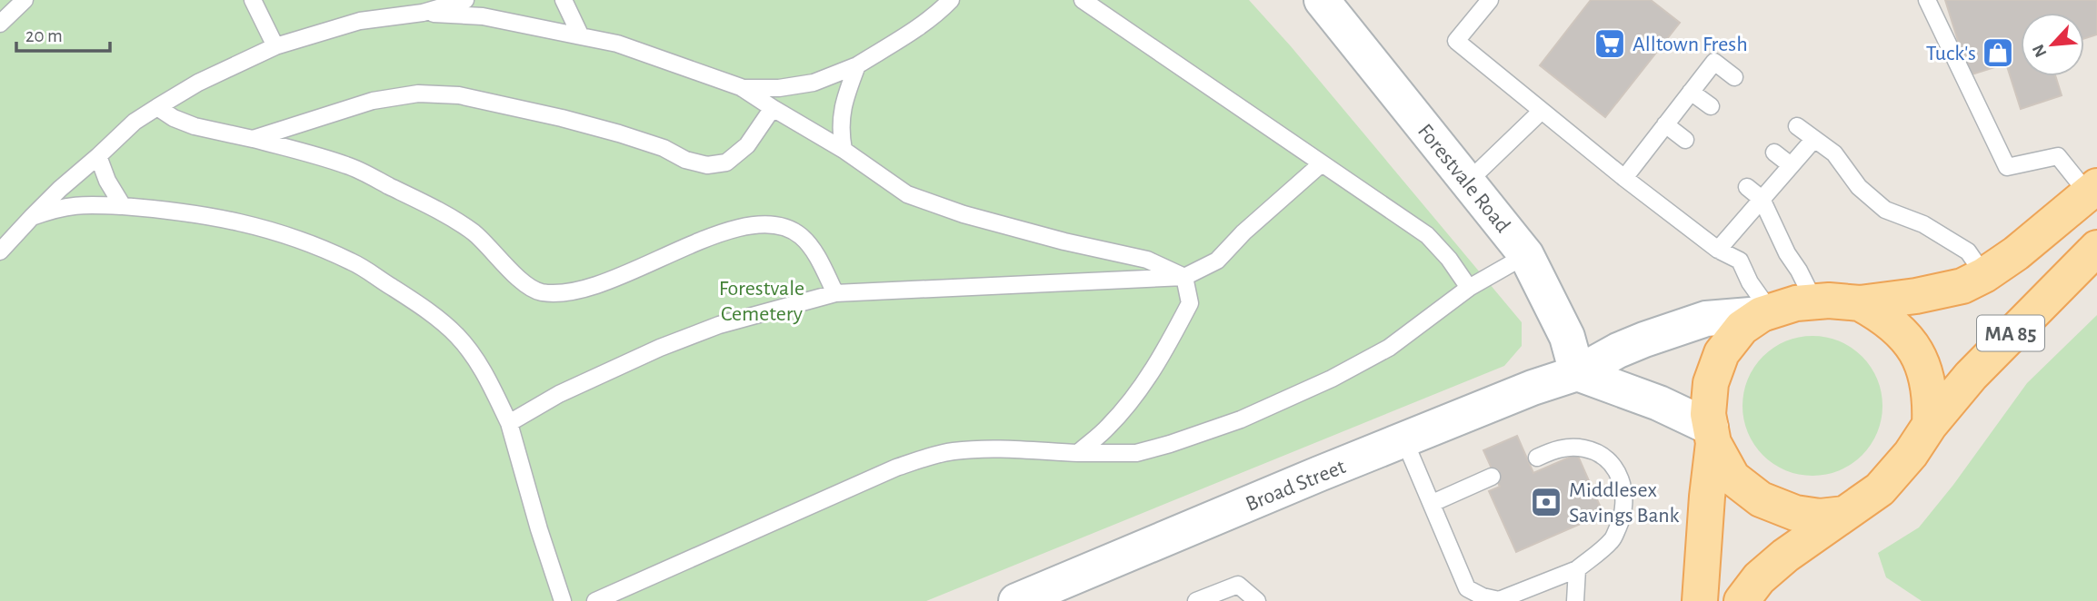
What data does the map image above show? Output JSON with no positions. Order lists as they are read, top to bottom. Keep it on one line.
{"streets":{"main road":["Forestvale Road","MA 85","Broad Street"]},"crossings":[["Forestvale Road","Broad Street"],["MA 85","Broad Street"]],"parks":["Forestvale Cemetery"],"places":{"supermarket":["Alltown Fresh"],"shop":["Tuck's"],"bank":["Middlesex Savings Bank"]},"scale_bar":"20 m","north":"bottom left"}
